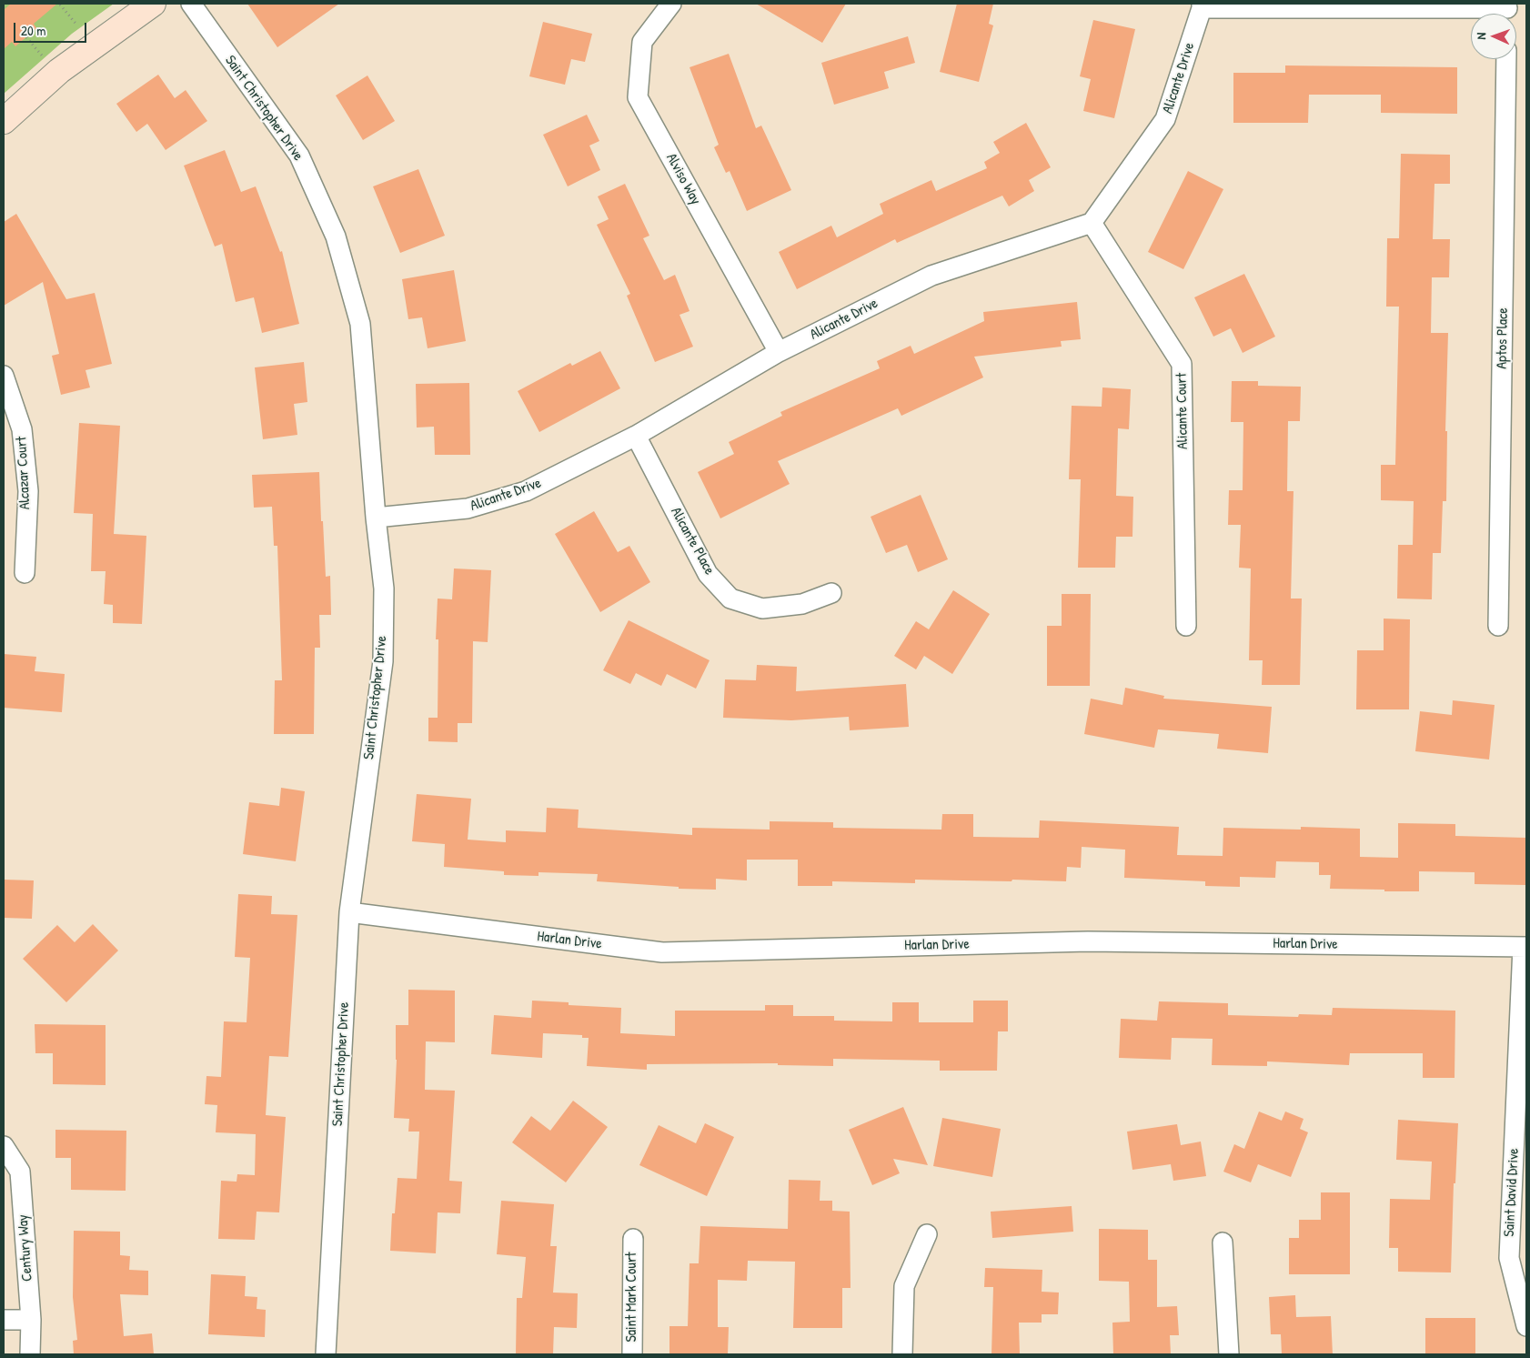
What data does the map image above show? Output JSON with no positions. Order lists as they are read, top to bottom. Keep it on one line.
{"streets":{"street":["Alicante Drive","Saint Christopher Drive","Alviso Way","Aptos Place","Alicante Court","Alcazar Court","Alicante Place","Harlan Drive","Saint David Drive","Century Way","Saint Mark Court"]},"crossings":[["Alicante Drive","Saint Christopher Drive"],["Alicante Drive","Alviso Way"],["Alicante Drive","Alicante Court"],["Alicante Drive","Alicante Place"],["Saint Christopher Drive","Harlan Drive"],["Harlan Drive","Saint David Drive"]],"scale_bar":"20 m","north":"left"}
